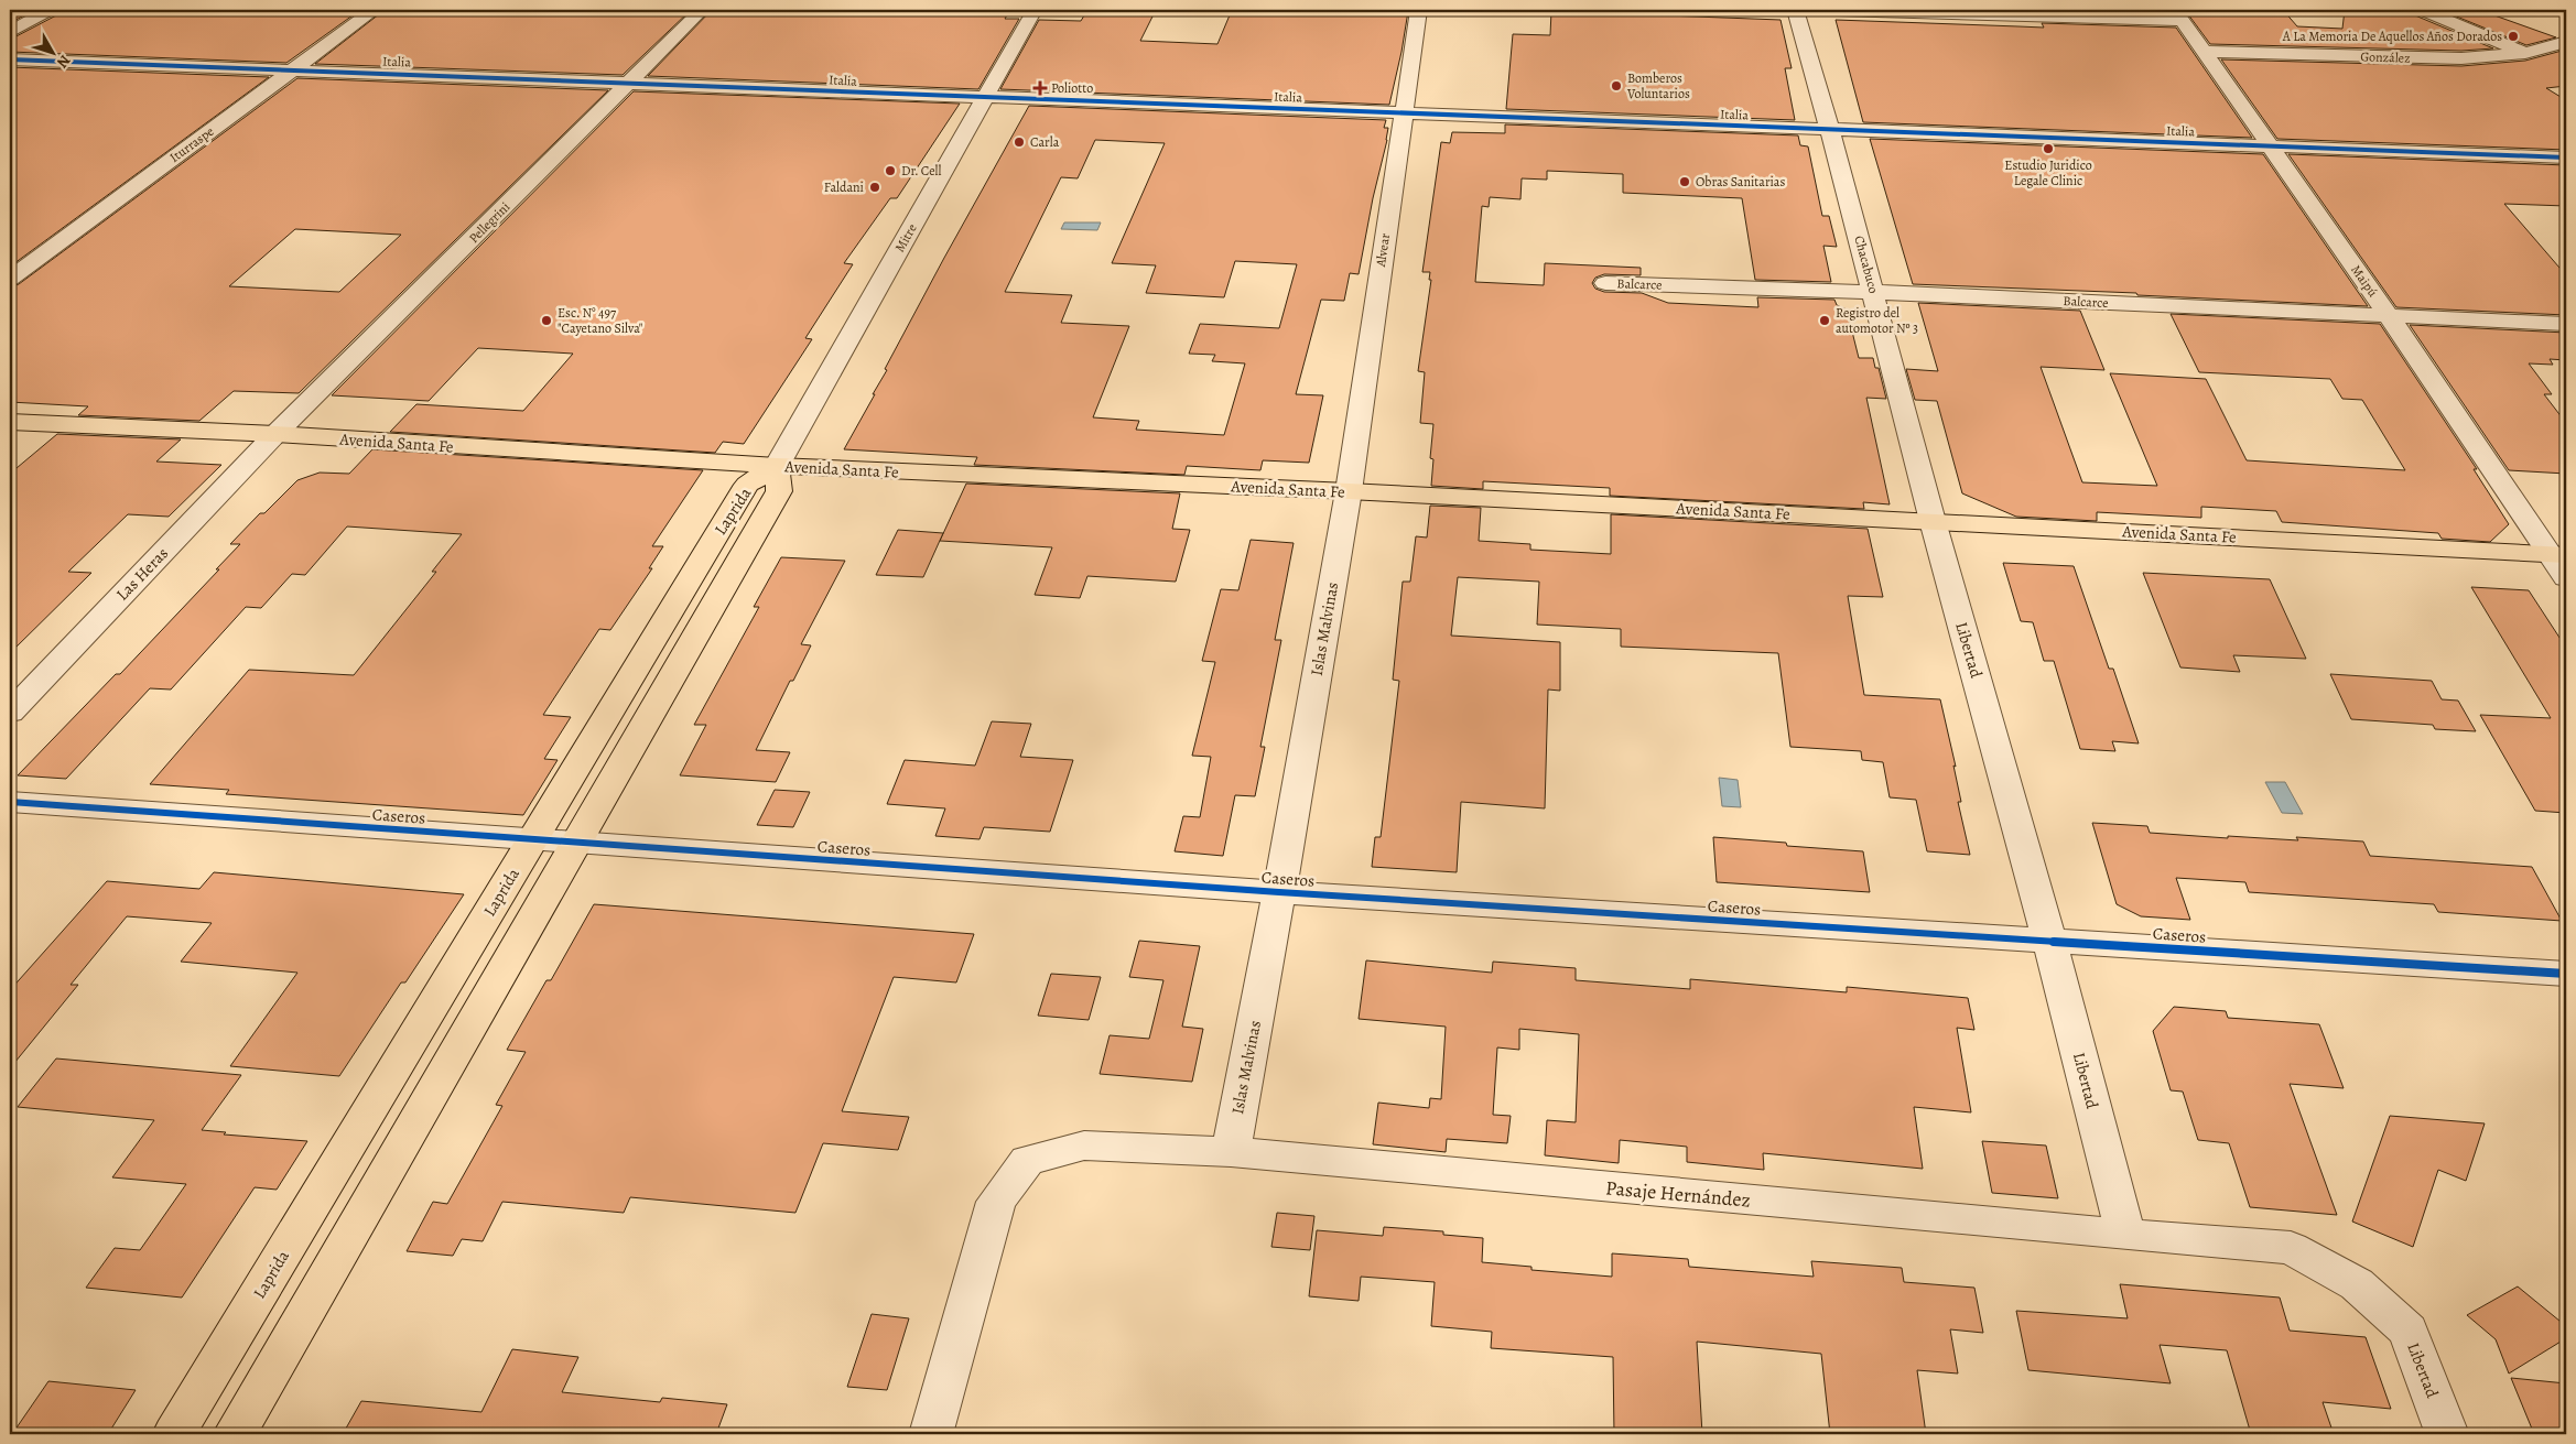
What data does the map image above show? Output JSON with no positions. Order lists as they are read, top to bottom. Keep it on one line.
{"streets":{"main road":["Avenida Santa Fe","Laprida"],"street":["González","Italia","Iturraspe","Pellegrini","Mitre","Alvear","Chacabuco","Maipú","Balcarce","Las Heras","Islas Malvinas","Libertad","Caseros","Pasaje Hernández"]},"crossings":[["González","Maipú"],["Italia","Iturraspe"],["Italia","Pellegrini"],["Italia","Mitre"],["Italia","Alvear"],["Italia","Chacabuco"],["Italia","Maipú"],["Pellegrini","Avenida Santa Fe"],["Pellegrini","Las Heras"],["Mitre","Avenida Santa Fe"],["Mitre","Laprida"],["Alvear","Avenida Santa Fe"],["Alvear","Islas Malvinas"],["Chacabuco","Balcarce"],["Chacabuco","Avenida Santa Fe"],["Chacabuco","Libertad"],["Maipú","Balcarce"],["Maipú","Avenida Santa Fe"],["Avenida Santa Fe","Laprida"],["Avenida Santa Fe","Las Heras"],["Avenida Santa Fe","Islas Malvinas"],["Avenida Santa Fe","Libertad"],["Laprida","Caseros"],["Islas Malvinas","Caseros"],["Islas Malvinas","Pasaje Hernández"],["Libertad","Caseros"],["Libertad","Pasaje Hernández"]],"places":{"other":["A La Memoria De Aquellos Años Dorados","Bomberos Voluntarios","Carla","Estudio Juridico Legale Clinic","Dr. Cell","Obras Sanitarias","Faldani","Esc. N° 497 \"Cayetano Silva\"","Registro del automotor Nº 3"],"health":["Poliotto"]},"north":"bottom right"}
